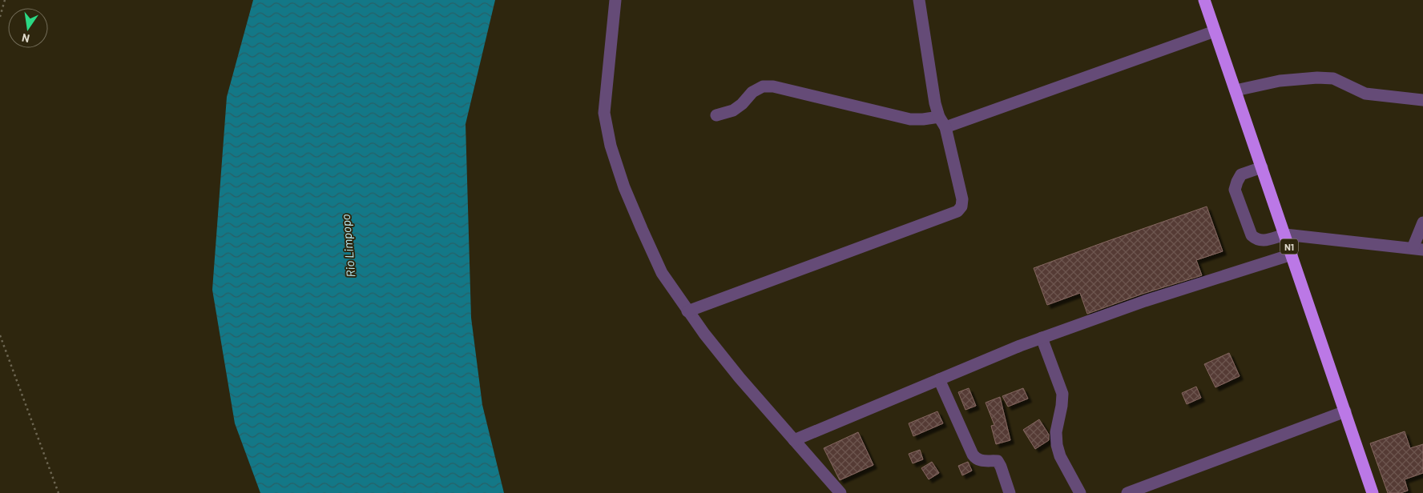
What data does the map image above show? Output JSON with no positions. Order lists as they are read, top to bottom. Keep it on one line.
{"streets":{"highway":["N1"]},"water":["Rio Limpopo"],"north":"bottom"}
